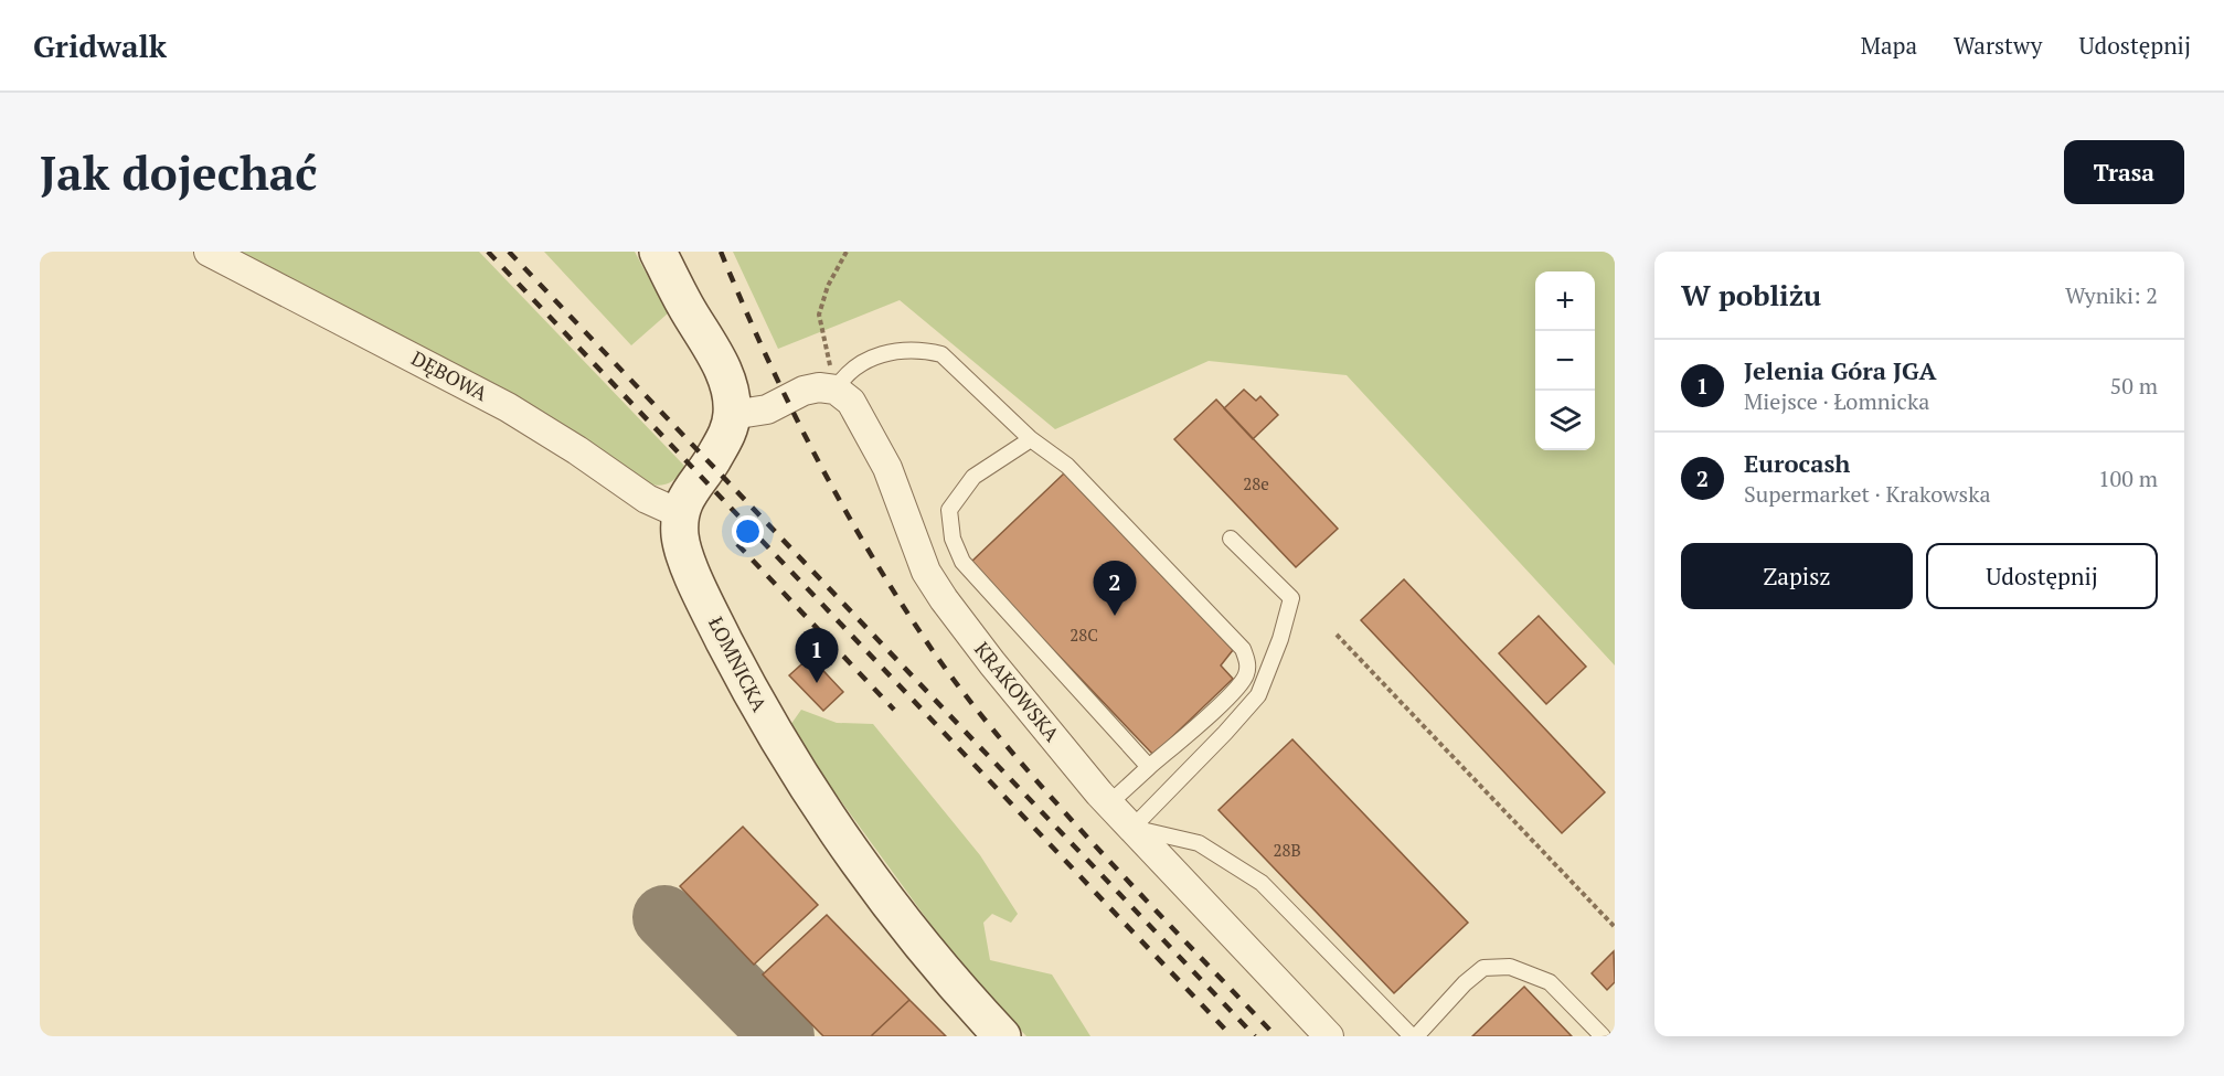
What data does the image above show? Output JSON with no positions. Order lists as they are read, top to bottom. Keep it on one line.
{"streets":{"street":["DĘBOWA","ŁOMNICKA","KRAKOWSKA"]},"crossings":[["DĘBOWA","ŁOMNICKA"]],"house_numbers":["28e","28C","28B"],"page":{"header":"Gridwalk","nav":["Mapa","Warstwy","Udostępnij"],"buttons":["Trasa",["Zapisz","Udostępnij"]],"title":"Jak dojechać","heading":["W pobliżu","Wyniki: 2"],"map_buttons":["+","−"],"list":[{"mark":"1","name":"Jelenia Góra JGA","note":"Miejsce · Łomnicka","value":"50 m"},{"mark":"2","name":"Eurocash","note":"Supermarket · Krakowska","value":"100 m"}],"pins":["2","1"]}}
